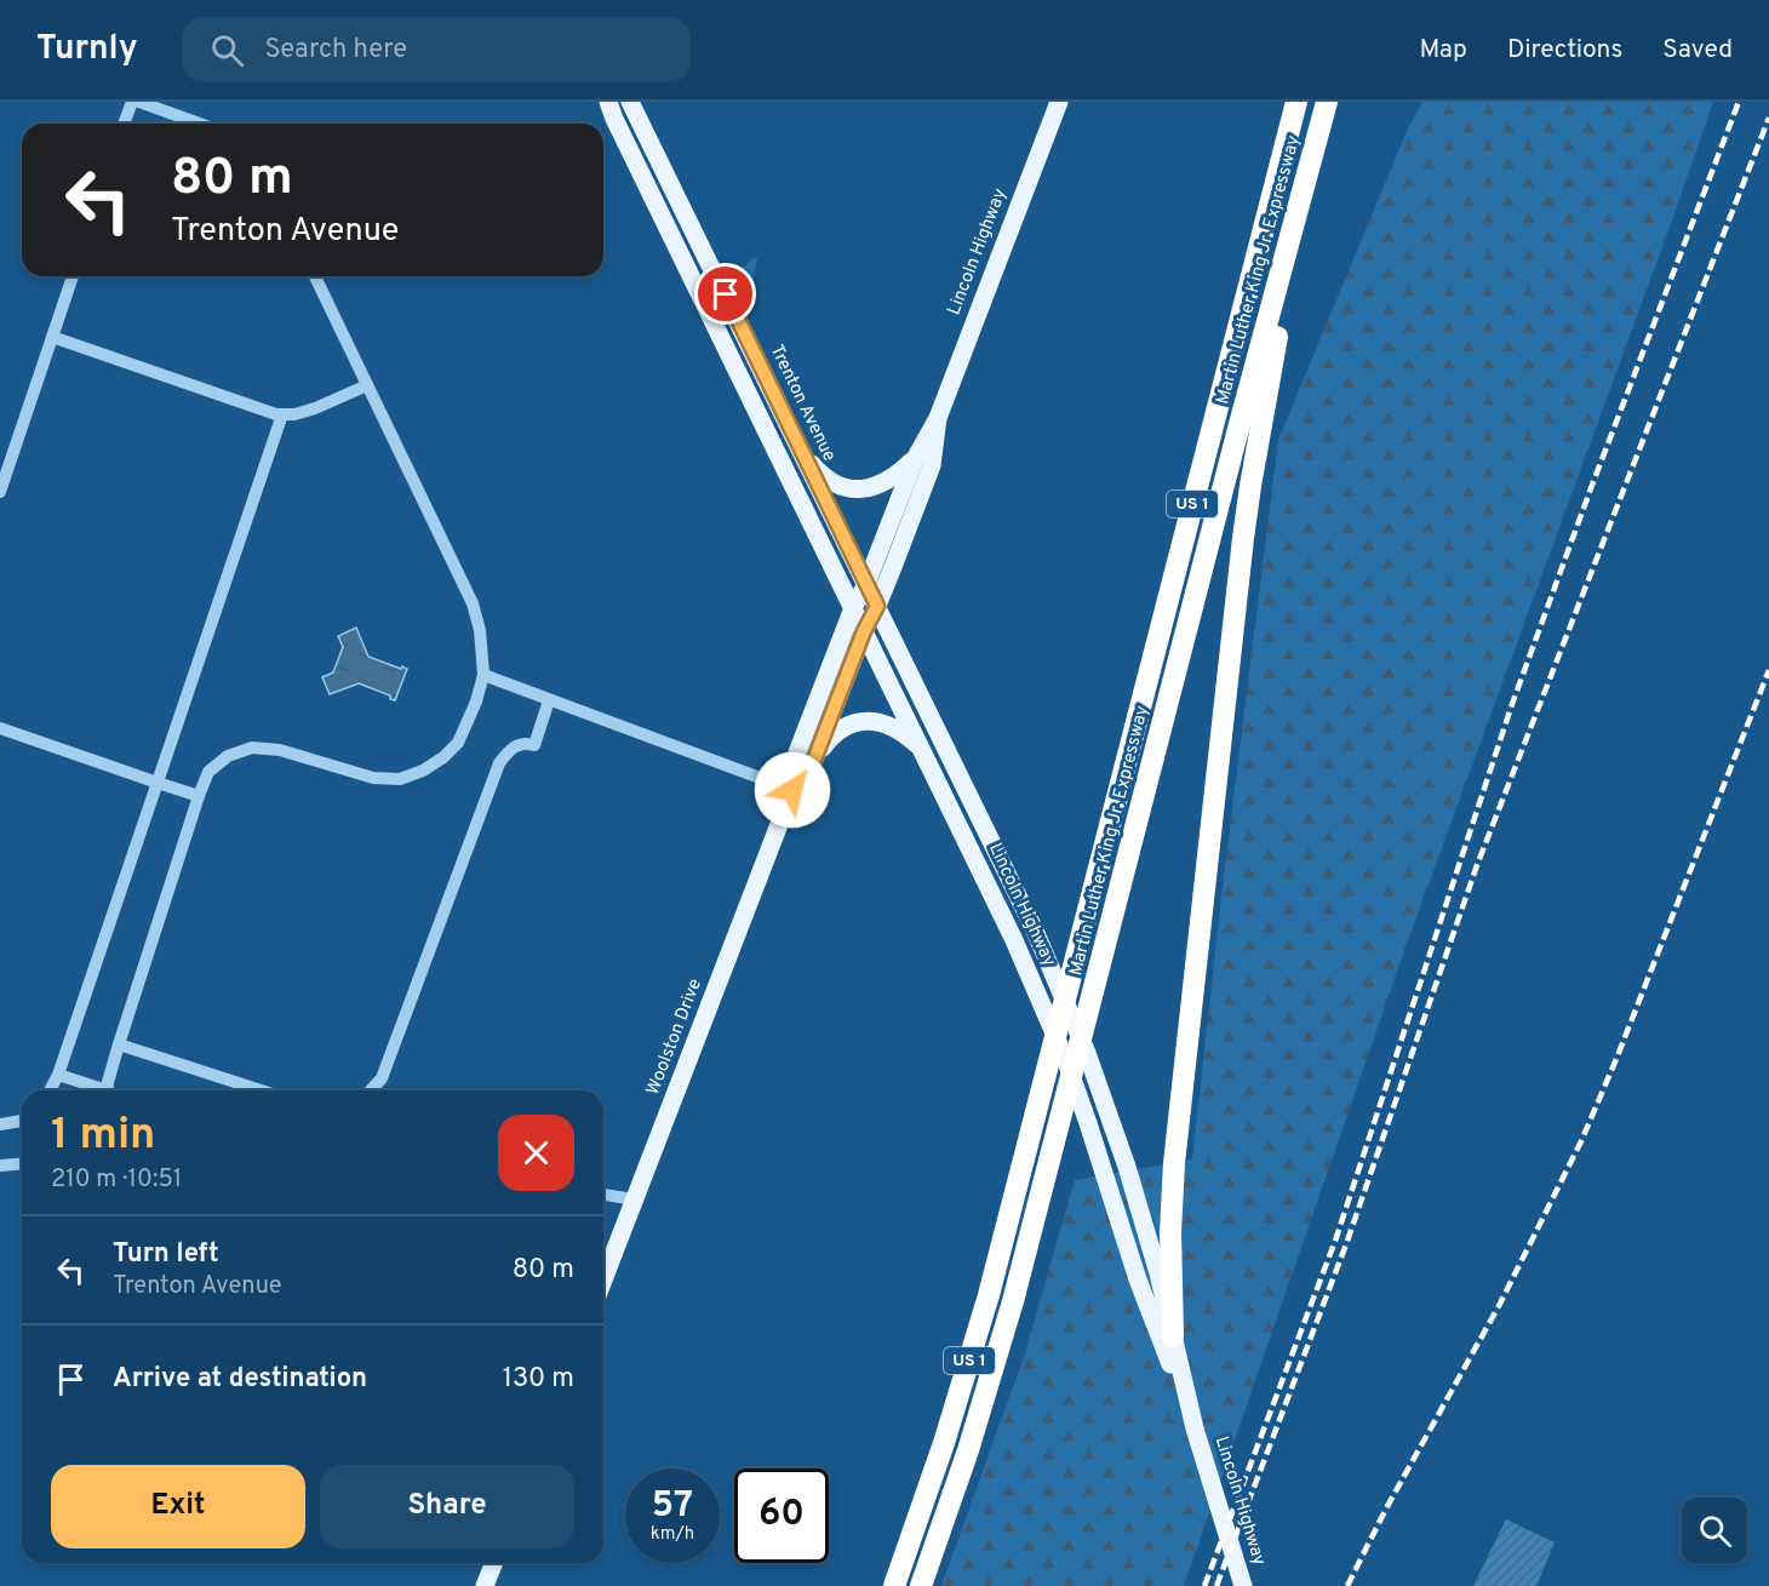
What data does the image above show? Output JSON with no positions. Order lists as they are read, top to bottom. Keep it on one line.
{"streets":{"highway":["Martin Luther King Jr. Expressway","US 1"],"main road":["Lincoln Highway","Trenton Avenue","Woolston Drive"]},"crossings":[["Lincoln Highway","Trenton Avenue"],["Lincoln Highway","Woolston Drive"],["Trenton Avenue","Woolston Drive"]],"page":{"header":"Turnly","search":"Search here","nav":["Map","Directions","Saved"],"turn":["80 m","Trenton Avenue"],"heading":["1 min","210 m · 10:51"],"list":[{"name":"Turn left","note":"Trenton Avenue","value":"80 m"},{"name":"Arrive at destination","value":"130 m"}],"buttons":["Exit","Share"],"speed":"57 km/h","limit":"60"}}
